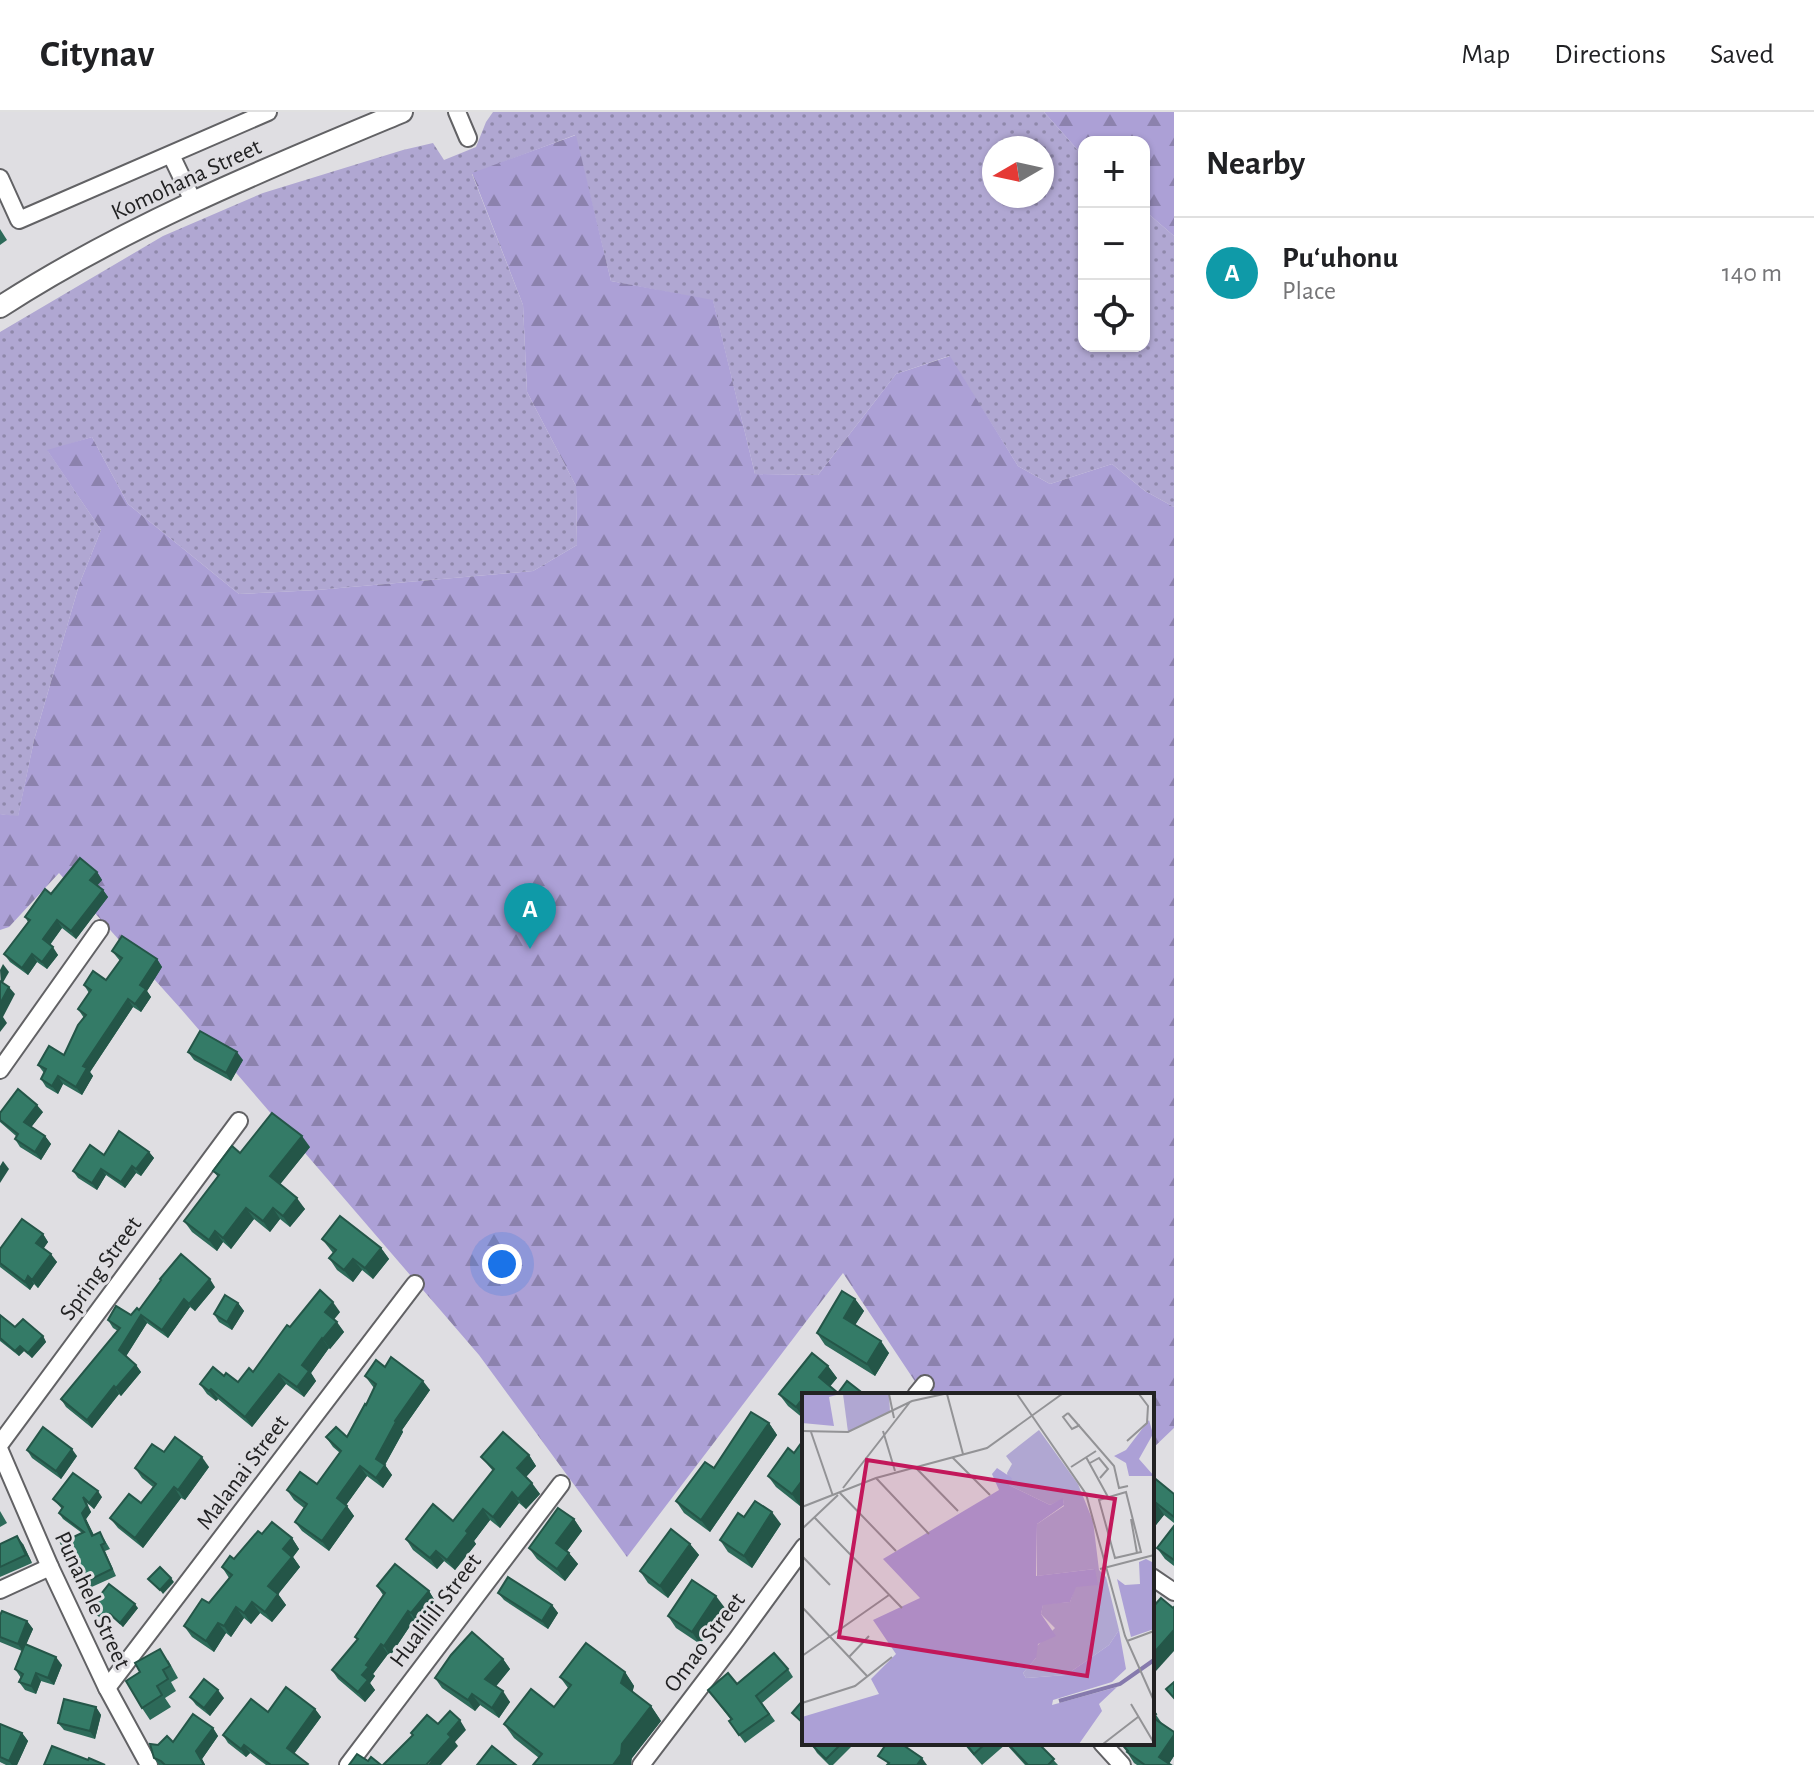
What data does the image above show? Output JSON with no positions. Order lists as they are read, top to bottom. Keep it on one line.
{"streets":{"main road":["Komohana Street"],"street":["Spring Street","Malanai Street","Punahele Street","Hualilili Street","Omao Street"]},"crossings":[["Malanai Street","Punahele Street"]],"north":"left","page":{"header":"Citynav","nav":["Map","Directions","Saved"],"heading":"Nearby","map_buttons":["+","−"],"list":[{"mark":"A","name":"Puʻuhonu","note":"Place","value":"140 m"}],"pins":"A"}}
